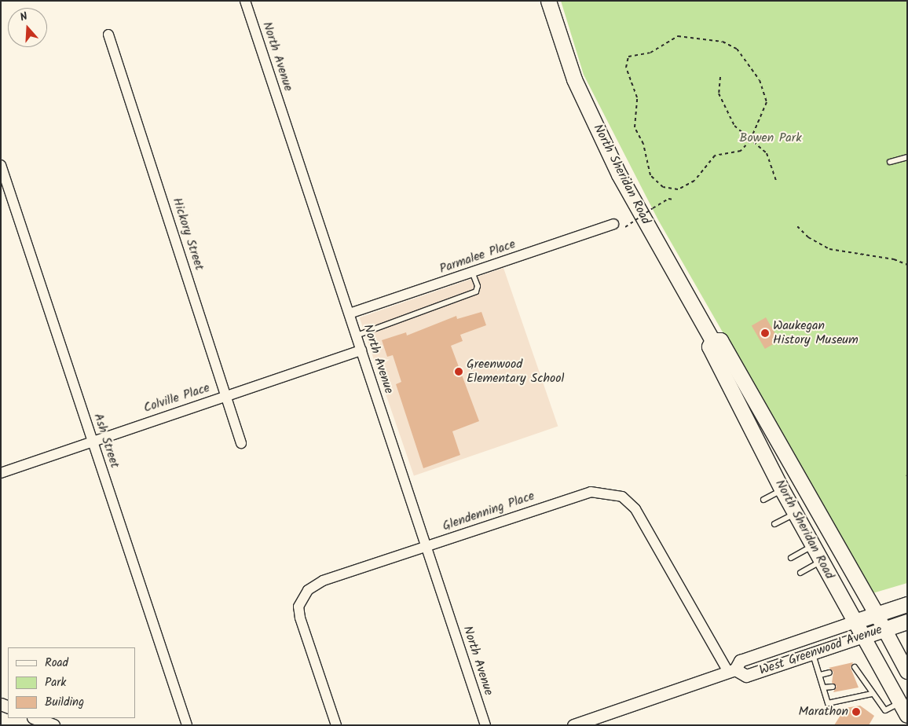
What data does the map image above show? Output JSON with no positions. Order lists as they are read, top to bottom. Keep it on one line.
{"streets":{"main road":["North Sheridan Road","West Greenwood Avenue"],"street":["North Avenue","Hickory Street","Parmalee Place","Colville Place","Ash Street","Glendenning Place"]},"crossings":[["North Avenue","Parmalee Place"],["North Avenue","Colville Place"],["North Avenue","Glendenning Place"],["North Sheridan Road","West Greenwood Avenue"],["Hickory Street","Colville Place"],["Colville Place","Ash Street"],["Glendenning Place","West Greenwood Avenue"]],"parks":["Bowen Park"],"places":["Waukegan History Museum","Greenwood Elementary School","Marathon"],"legend":["Road","Park","Building"],"north":"top"}
